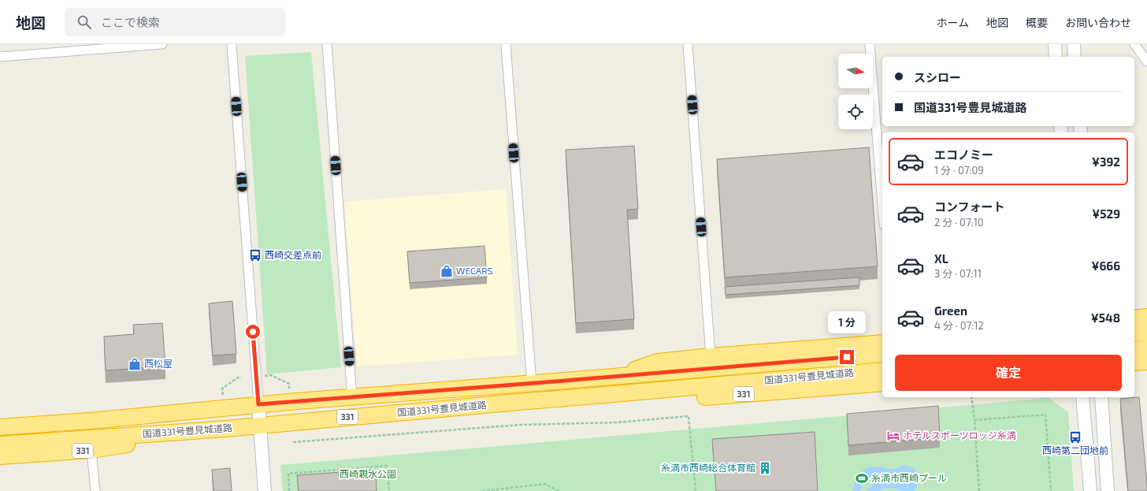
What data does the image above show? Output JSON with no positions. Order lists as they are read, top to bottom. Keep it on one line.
{"streets":{"highway":["国道331号豊見城道路","331"]},"crossings":[["国道331号豊見城道路","331"]],"parks":["西崎親水公園"],"places":{"bus stop":["西崎交差点前","西崎第二団地前"],"shop":["WECARS","西松屋"],"hotel":["ホテルスポーツロッジ糸満"],"building":["糸満市西崎総合体育館"],"sports":["糸満市西崎プール"]},"north":"right","page":{"header":"地図","search":"ここで検索","nav":["ホーム","地図","概要","お問い合わせ"],"banner":["スシロー","国道331号豊見城道路"],"list":[{"name":"エコノミー","note":"1 分 · 07:09","value":"¥392"},{"name":"コンフォート","note":"2 分 · 07:10","value":"¥529"},{"name":"XL","note":"3 分 · 07:11","value":"¥666"},{"name":"Green","note":"4 分 · 07:12","value":"¥548"}],"bubble":"1 分","buttons":"確定"}}
